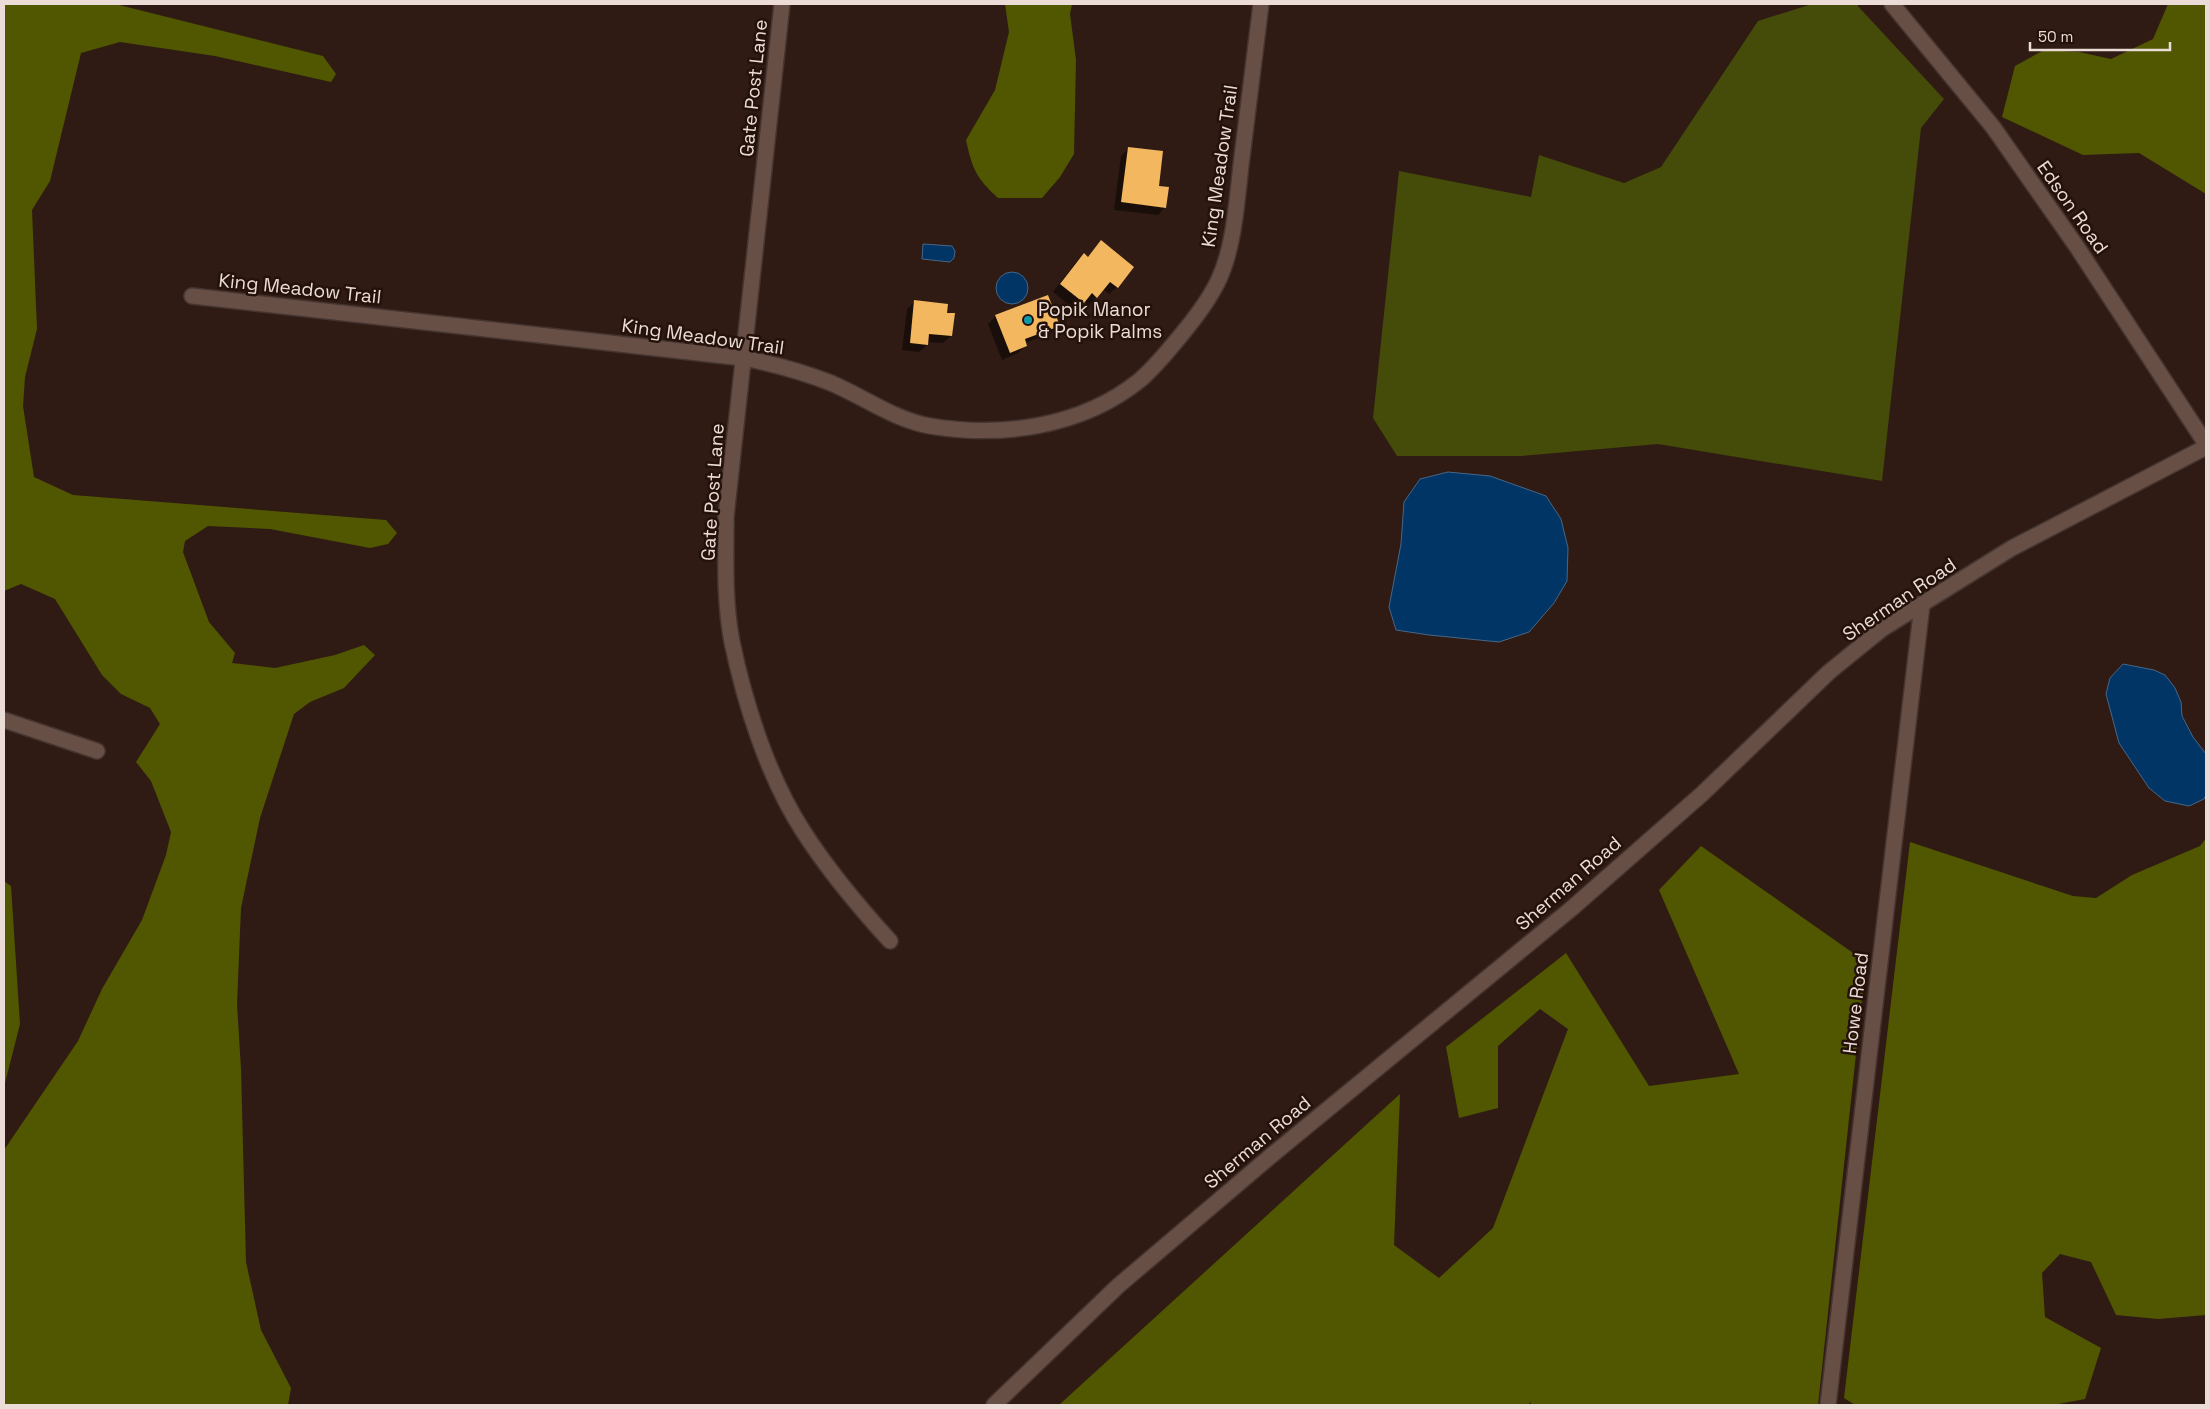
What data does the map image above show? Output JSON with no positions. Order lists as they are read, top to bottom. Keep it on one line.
{"streets":{"street":["Gate Post Lane","King Meadow Trail","Edson Road","Sherman Road","Howe Road"]},"crossings":[["Gate Post Lane","King Meadow Trail"],["Edson Road","Sherman Road"],["Sherman Road","Howe Road"]],"places":["Popik Manor & Popik Palms"],"scale_bar":"50 m"}
